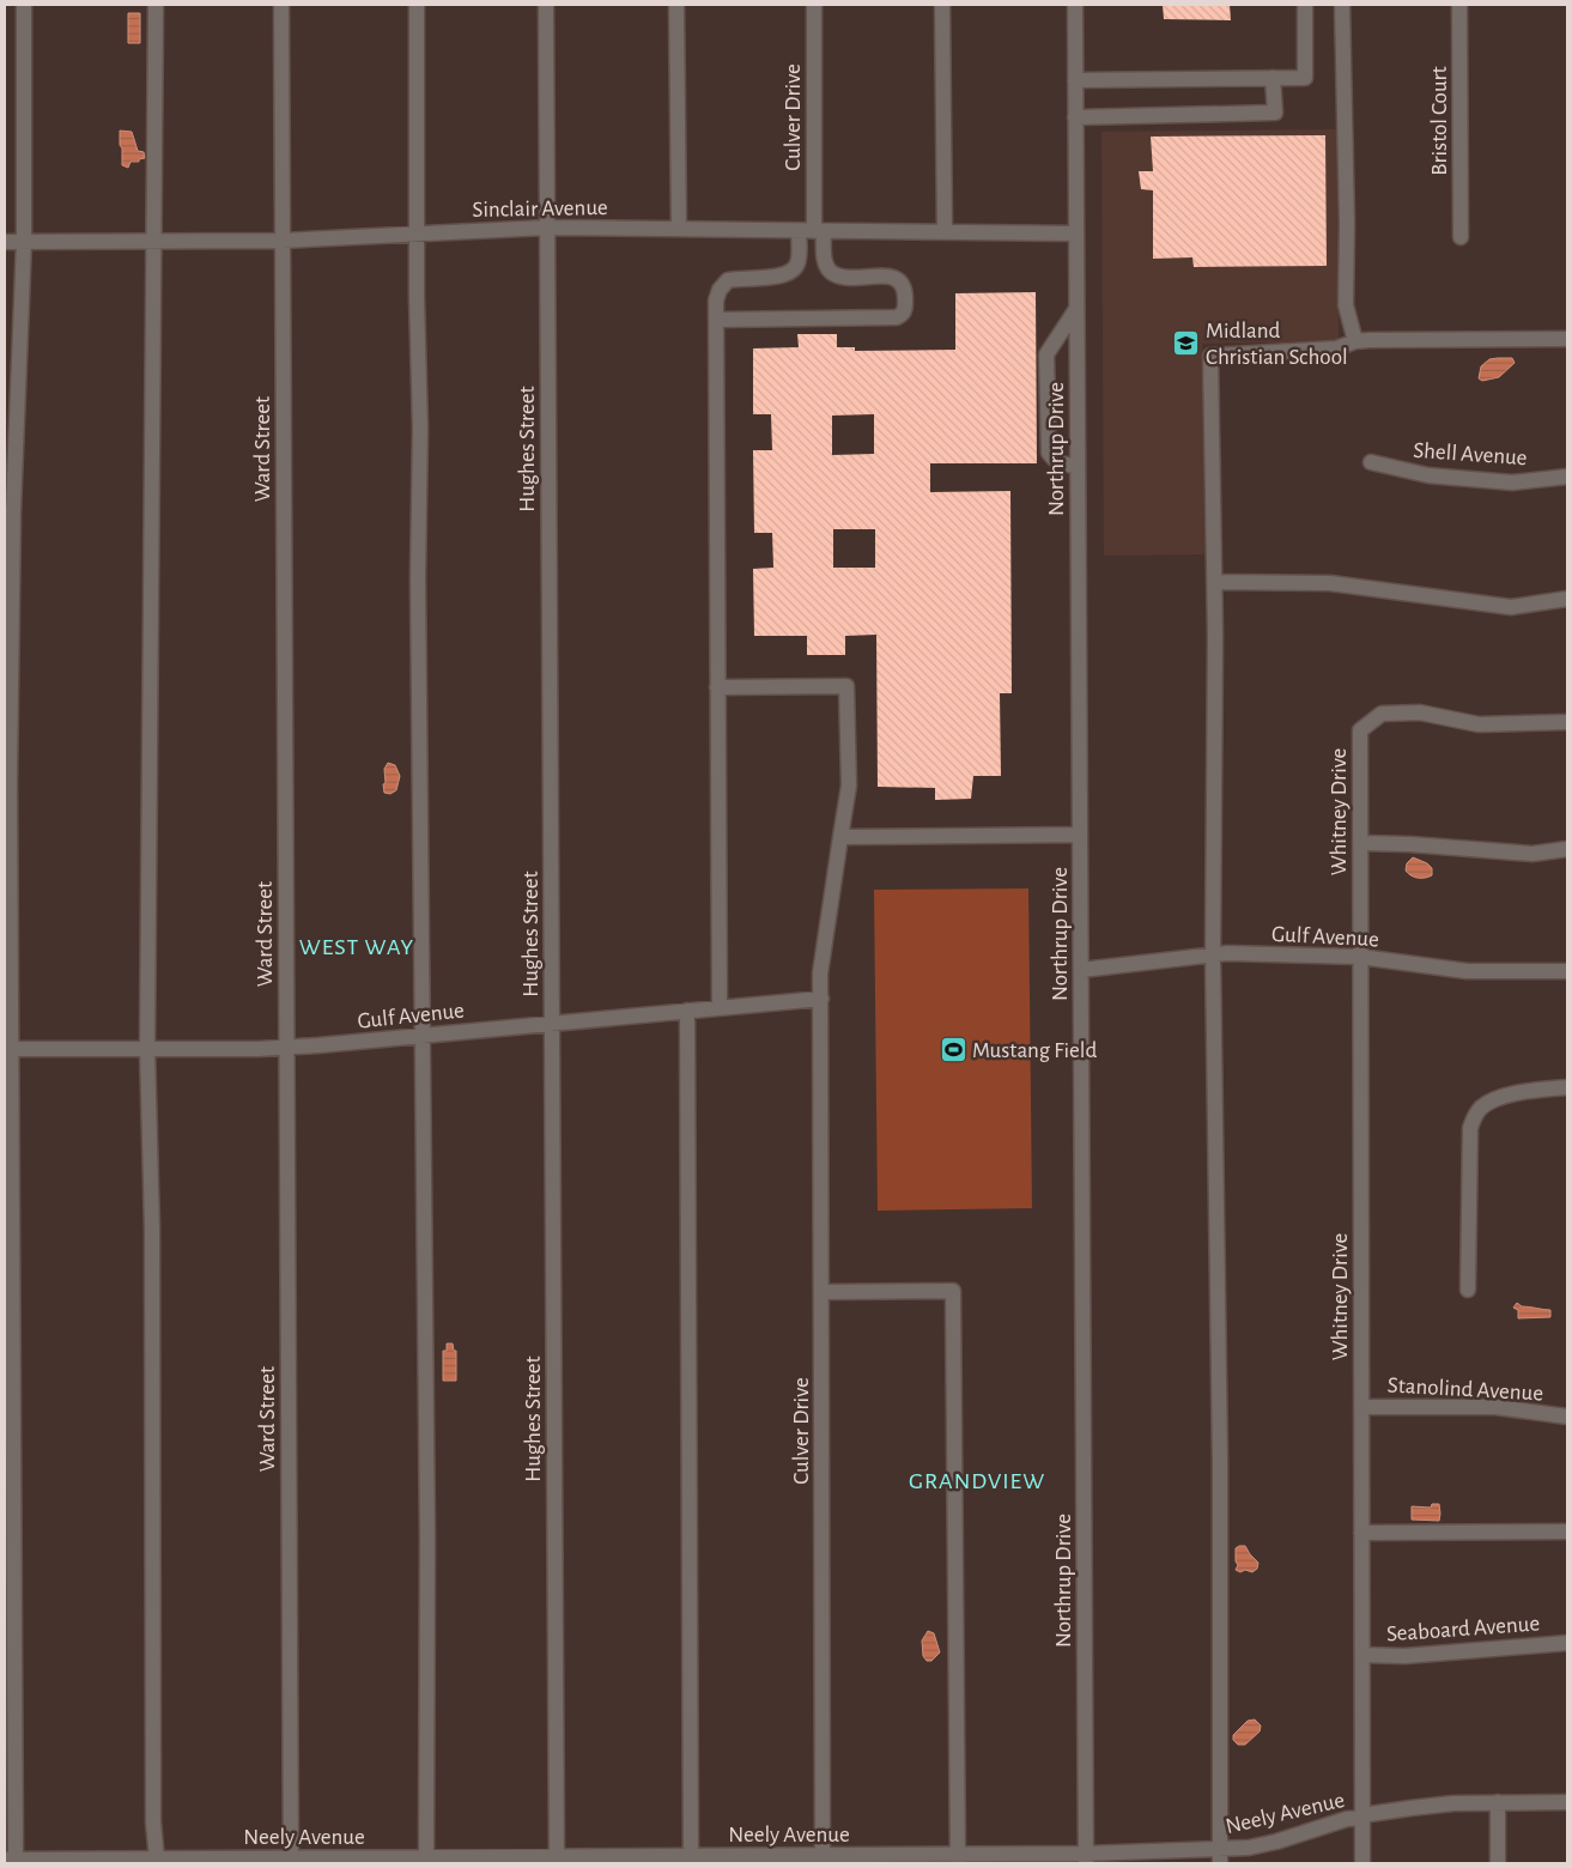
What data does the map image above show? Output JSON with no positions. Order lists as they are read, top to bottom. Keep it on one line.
{"streets":{"street":["Culver Drive","Bristol Court","Sinclair Avenue","Ward Street","Hughes Street","Northrup Drive","Shell Avenue","Whitney Drive","Gulf Avenue","Stanolind Avenue","Seaboard Avenue","Neely Avenue"]},"crossings":[["Culver Drive","Sinclair Avenue"],["Culver Drive","Gulf Avenue"],["Culver Drive","Neely Avenue"],["Sinclair Avenue","Ward Street"],["Sinclair Avenue","Hughes Street"],["Sinclair Avenue","Northrup Drive"],["Ward Street","Gulf Avenue"],["Ward Street","Neely Avenue"],["Hughes Street","Gulf Avenue"],["Hughes Street","Neely Avenue"],["Northrup Drive","Gulf Avenue"],["Northrup Drive","Neely Avenue"],["Whitney Drive","Gulf Avenue"],["Whitney Drive","Stanolind Avenue"],["Whitney Drive","Seaboard Avenue"],["Whitney Drive","Neely Avenue"]],"districts":["WEST WAY","GRANDVIEW"],"places":{"school or university":["Midland Christian School"],"sports":["Mustang Field"]}}
